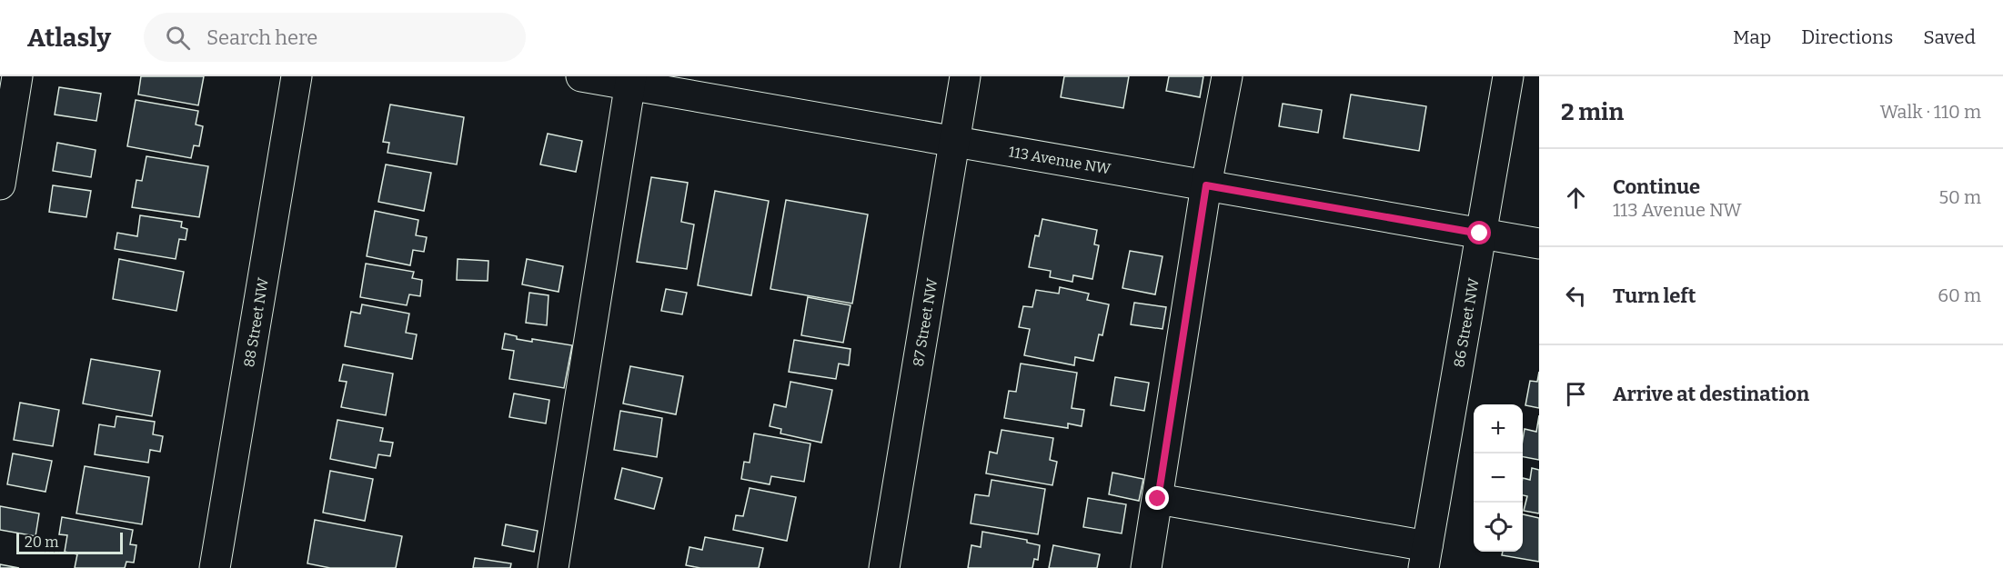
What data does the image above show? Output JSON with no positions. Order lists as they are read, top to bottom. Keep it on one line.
{"streets":{"street":["113 Avenue NW","87 Street NW","86 Street NW","88 Street NW"]},"crossings":[["113 Avenue NW","87 Street NW"],["113 Avenue NW","86 Street NW"]],"scale_bar":"20 m","page":{"header":"Atlasly","search":"Search here","nav":["Map","Directions","Saved"],"heading":["2 min","Walk · 110 m"],"list":[["Continue","113 Avenue NW","50 m"],["Turn left","60 m"],"Arrive at destination"],"map_buttons":["+","−"],"scale":"20 m"}}
